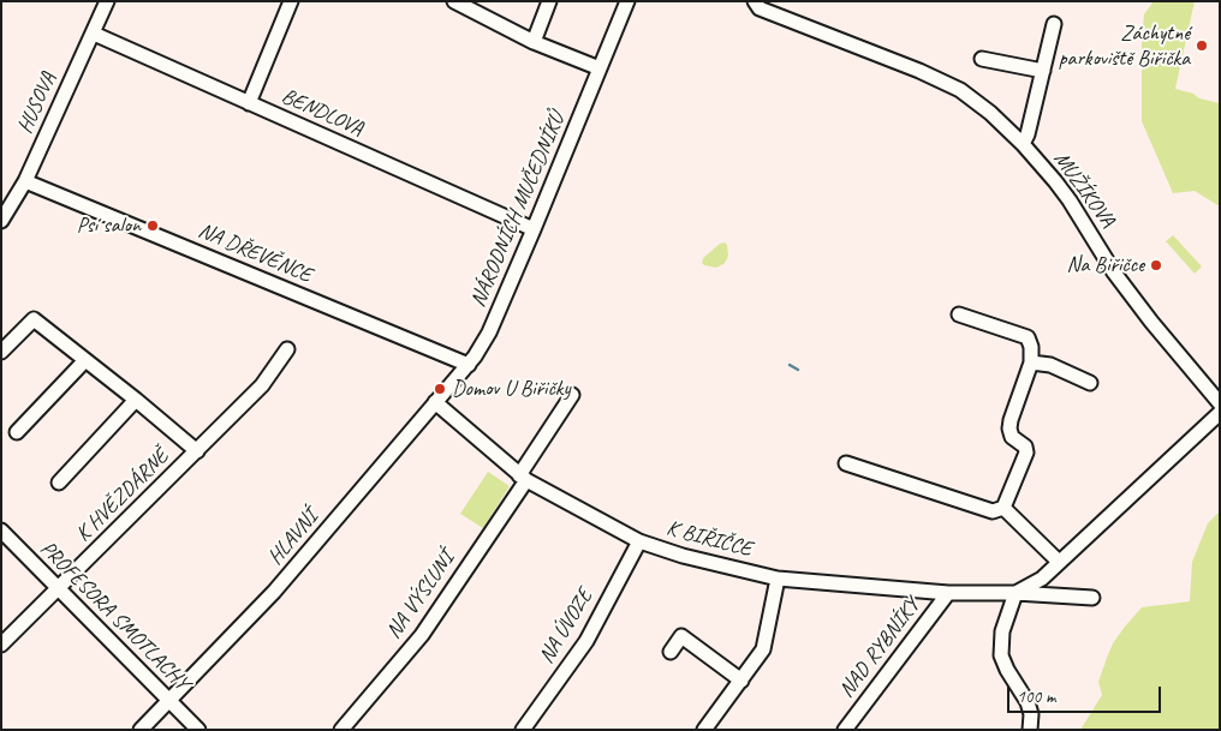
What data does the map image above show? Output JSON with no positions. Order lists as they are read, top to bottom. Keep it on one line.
{"streets":{"street":["HUSOVA","BENDLOVA","MUŽÍKOVA","NÁRODNÍCH MUČEDNÍKŮ","NA DŘEVĚNCE","K HVĚZDÁRNĚ","HLAVNÍ","K BIŘIČCE","NA VÝSLUNÍ","PROFESORA SMOTLACHY","NA ÚVOZE","NAD RYBNÍKY"]},"crossings":[["HUSOVA","BENDLOVA"],["HUSOVA","NA DŘEVĚNCE"],["BENDLOVA","NÁRODNÍCH MUČEDNÍKŮ"],["NÁRODNÍCH MUČEDNÍKŮ","NA DŘEVĚNCE"],["NÁRODNÍCH MUČEDNÍKŮ","HLAVNÍ"],["NA DŘEVĚNCE","HLAVNÍ"],["K HVĚZDÁRNĚ","PROFESORA SMOTLACHY"],["HLAVNÍ","K BIŘIČCE"],["HLAVNÍ","PROFESORA SMOTLACHY"],["K BIŘIČCE","NA VÝSLUNÍ"],["K BIŘIČCE","NA ÚVOZE"],["K BIŘIČCE","NAD RYBNÍKY"]],"places":["Záchytné parkoviště Biřička","Psí salon","Na Biřičce","Domov U Biřičky"],"scale_bar":"100 m"}
